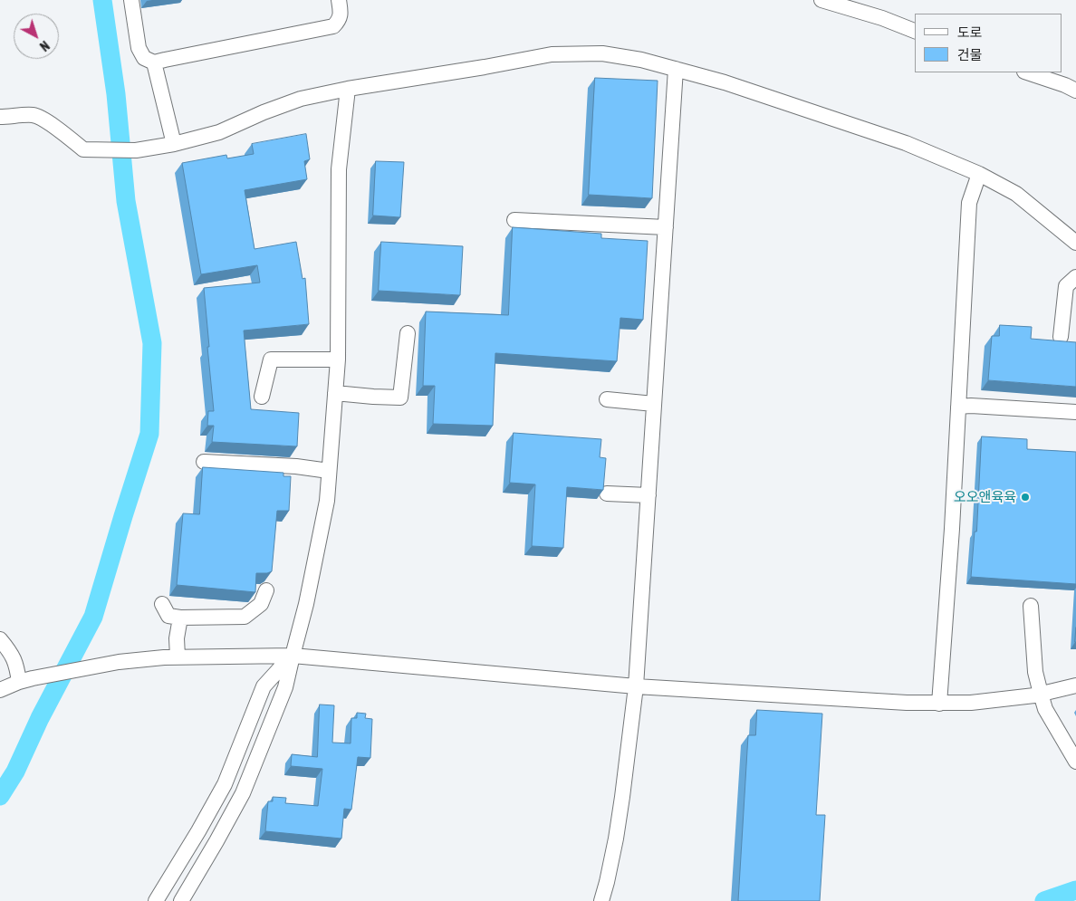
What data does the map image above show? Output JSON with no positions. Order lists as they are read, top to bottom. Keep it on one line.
{"places":["오오앤육육"],"legend":["도로","건물"],"north":"bottom right"}
